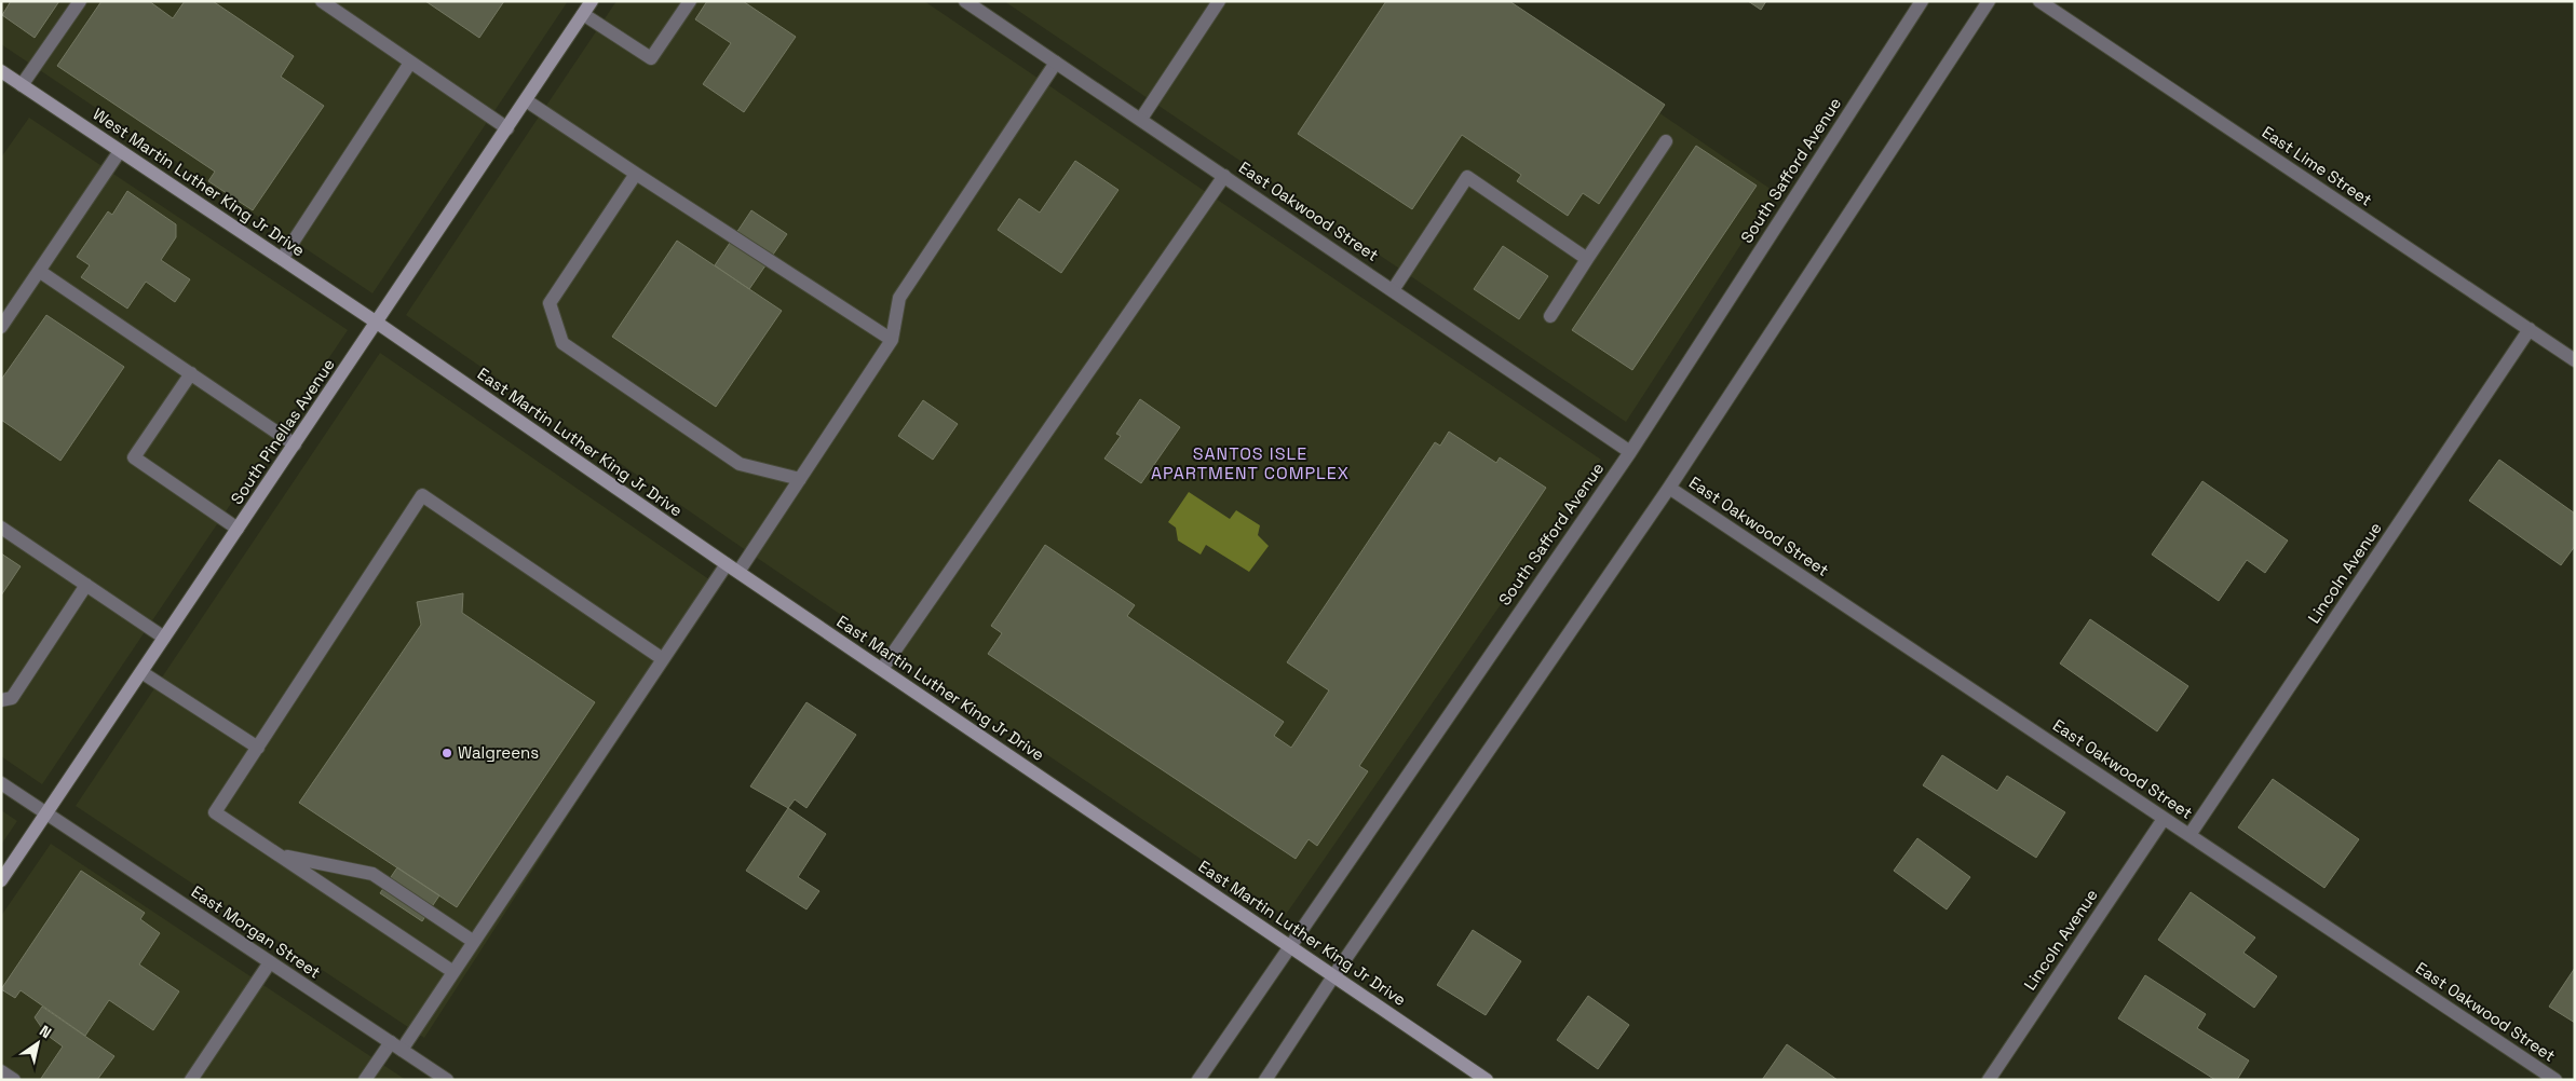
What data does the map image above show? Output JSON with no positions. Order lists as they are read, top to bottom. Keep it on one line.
{"streets":{"street":["East Lime Street","South Safford Avenue","West Martin Luther King Jr Drive","East Oakwood Street","South Pinellas Avenue","East Martin Luther King Jr Drive","Lincoln Avenue","East Morgan Street"]},"crossings":[["East Lime Street","Lincoln Avenue"],["South Safford Avenue","East Oakwood Street"],["South Safford Avenue","East Martin Luther King Jr Drive"],["West Martin Luther King Jr Drive","South Pinellas Avenue"],["West Martin Luther King Jr Drive","East Martin Luther King Jr Drive"],["East Oakwood Street","Lincoln Avenue"],["South Pinellas Avenue","East Martin Luther King Jr Drive"],["South Pinellas Avenue","East Morgan Street"]],"districts":["SANTOS ISLE APARTMENT COMPLEX"],"places":["Walgreens"],"north":"top right"}
